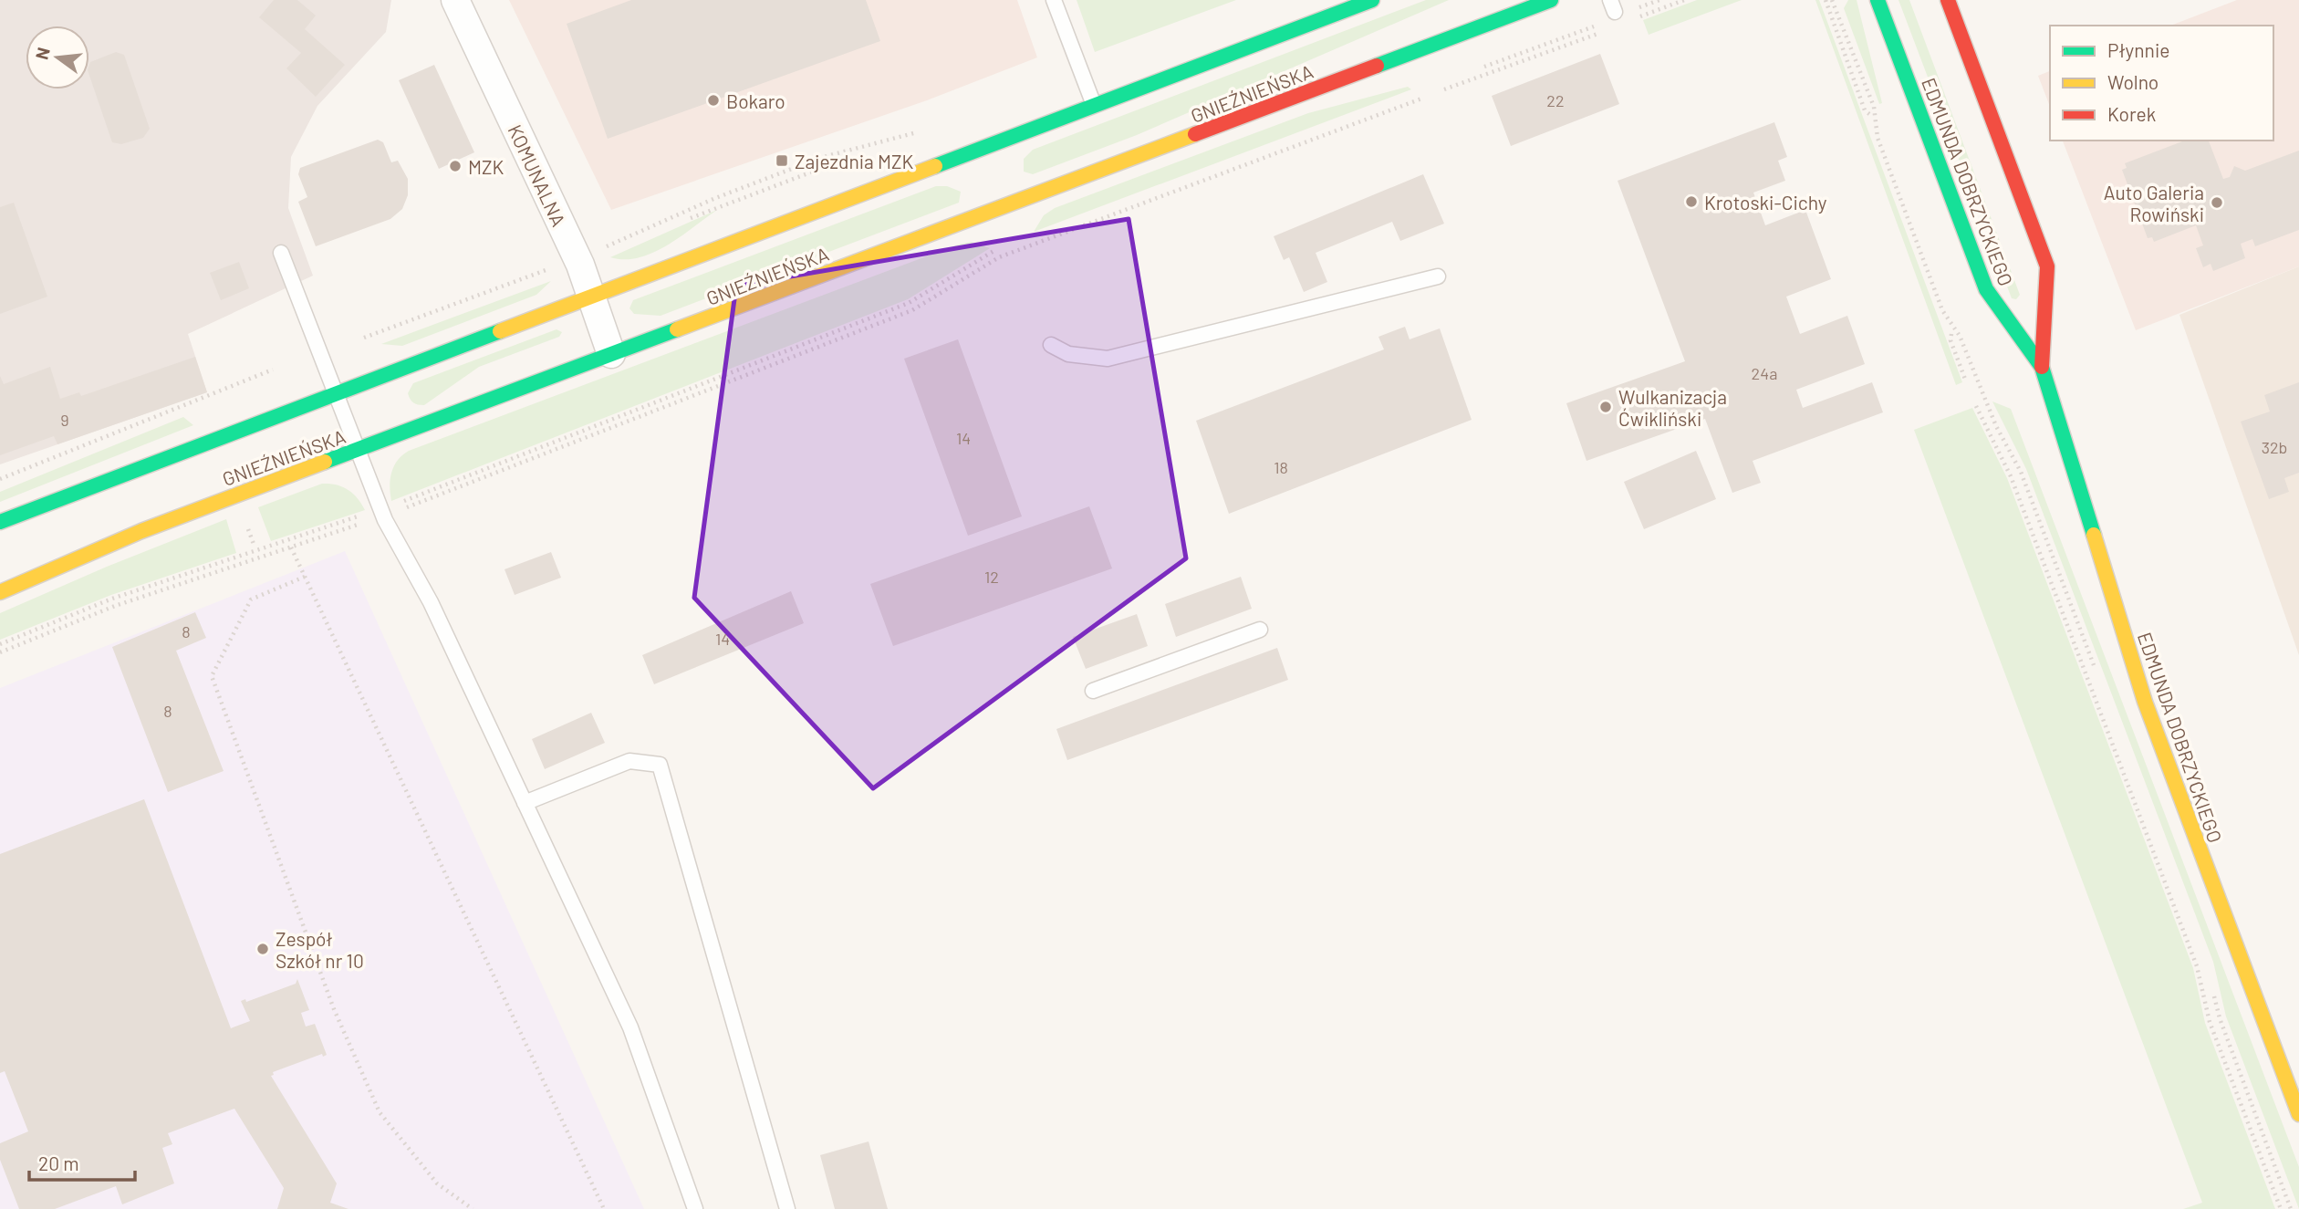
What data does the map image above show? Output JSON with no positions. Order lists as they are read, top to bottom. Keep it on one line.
{"streets":{"street":["GNIEŹNIEŃSKA","KOMUNALNA","EDMUNDA DOBRZYCKIEGO"]},"crossings":[["GNIEŹNIEŃSKA","KOMUNALNA"]],"places":{"other":["Bokaro","MZK","Krotoski-Cichy","Auto Galeria Rowiński","Wulkanizacja Ćwikliński","Zespół Szkół nr 10"],"transit":["Zajezdnia MZK"]},"house_numbers":["22","24a","9","14","32b","18","12","8","14","8"],"legend":["Płynnie","Wolno","Korek"],"scale_bar":"20 m","north":"left"}
